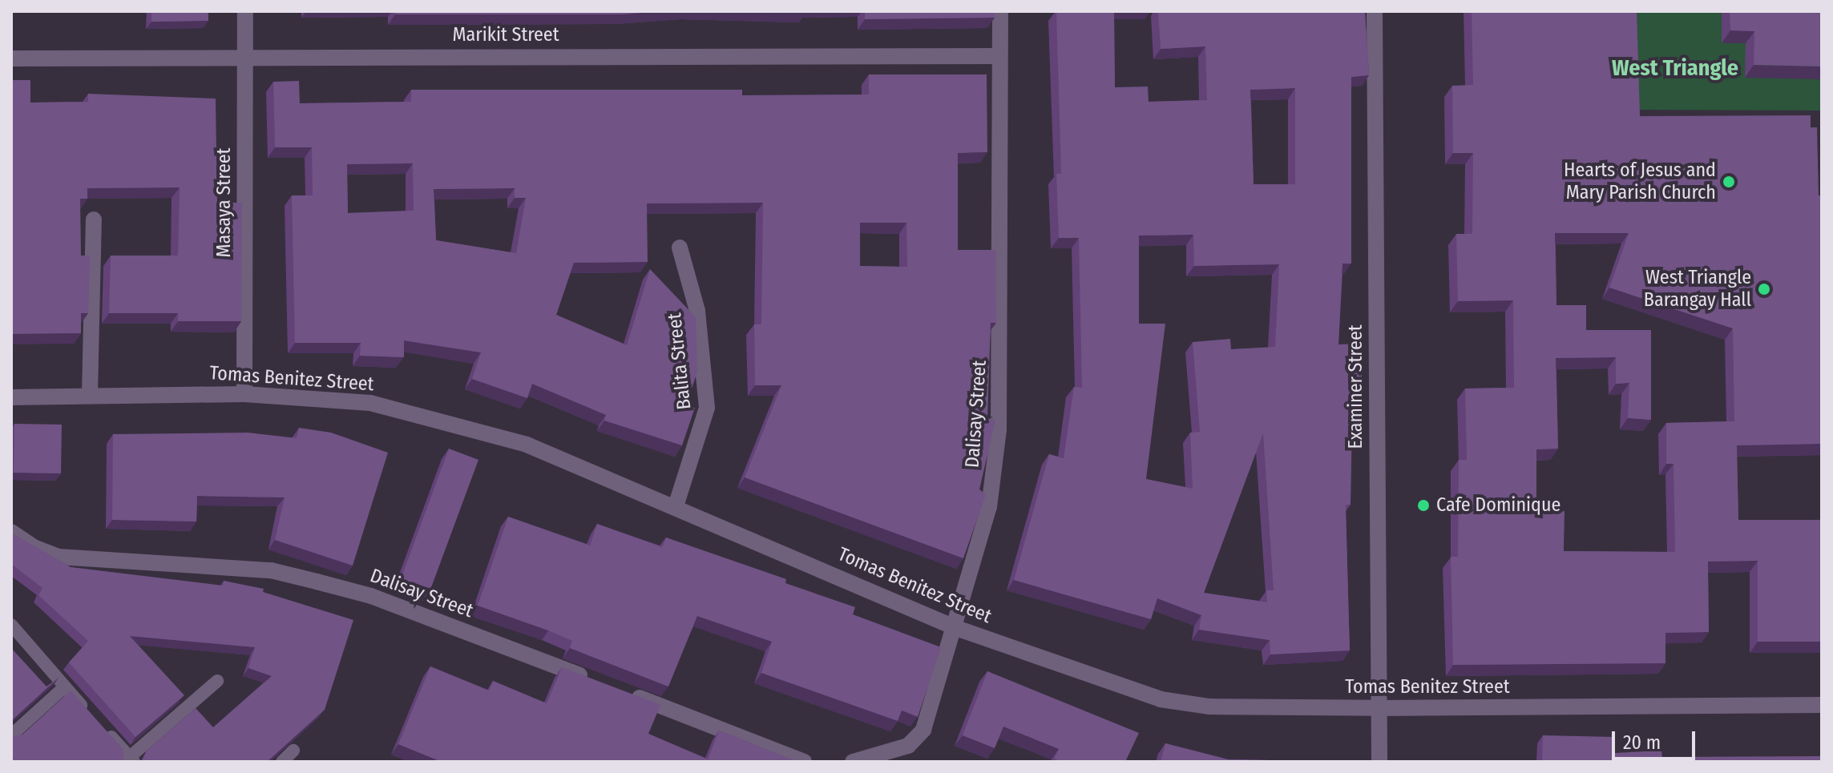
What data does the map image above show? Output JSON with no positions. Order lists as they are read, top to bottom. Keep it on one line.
{"streets":{"street":["Marikit Street","Masaya Street","Balita Street","Tomas Benitez Street","Examiner Street","Dalisay Street"]},"crossings":[["Marikit Street","Masaya Street"],["Marikit Street","Dalisay Street"],["Masaya Street","Tomas Benitez Street"],["Balita Street","Tomas Benitez Street"],["Tomas Benitez Street","Examiner Street"],["Tomas Benitez Street","Dalisay Street"]],"districts":["West Triangle"],"places":["Hearts of Jesus and Mary Parish Church","West Triangle Barangay Hall","Cafe Dominique"],"scale_bar":"20 m"}
